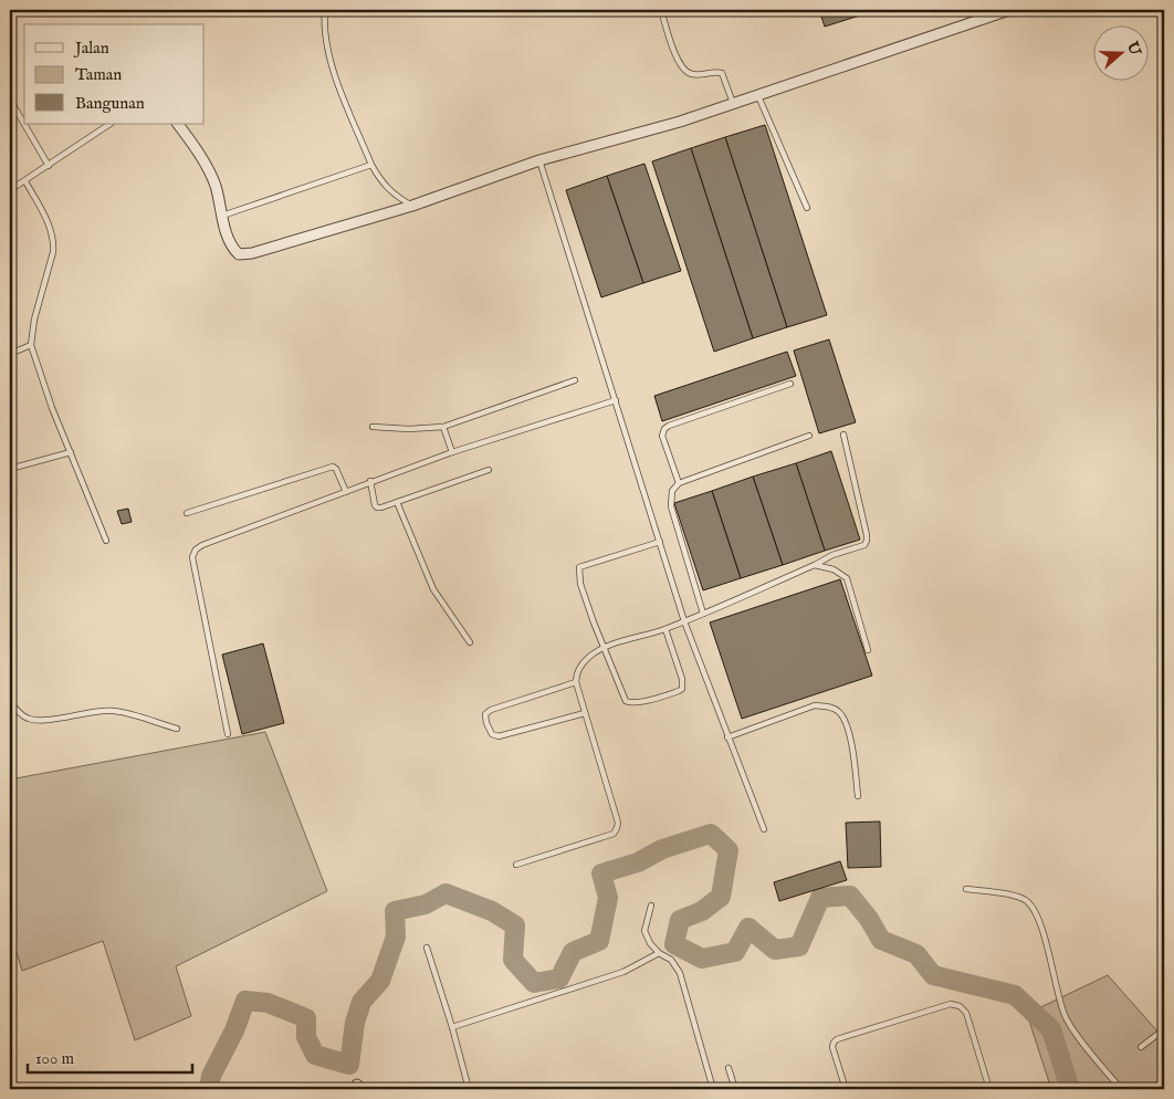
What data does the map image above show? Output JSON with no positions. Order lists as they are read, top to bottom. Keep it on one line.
{"legend":["Jalan","Taman","Bangunan"],"scale_bar":"100 m","north":"right"}
